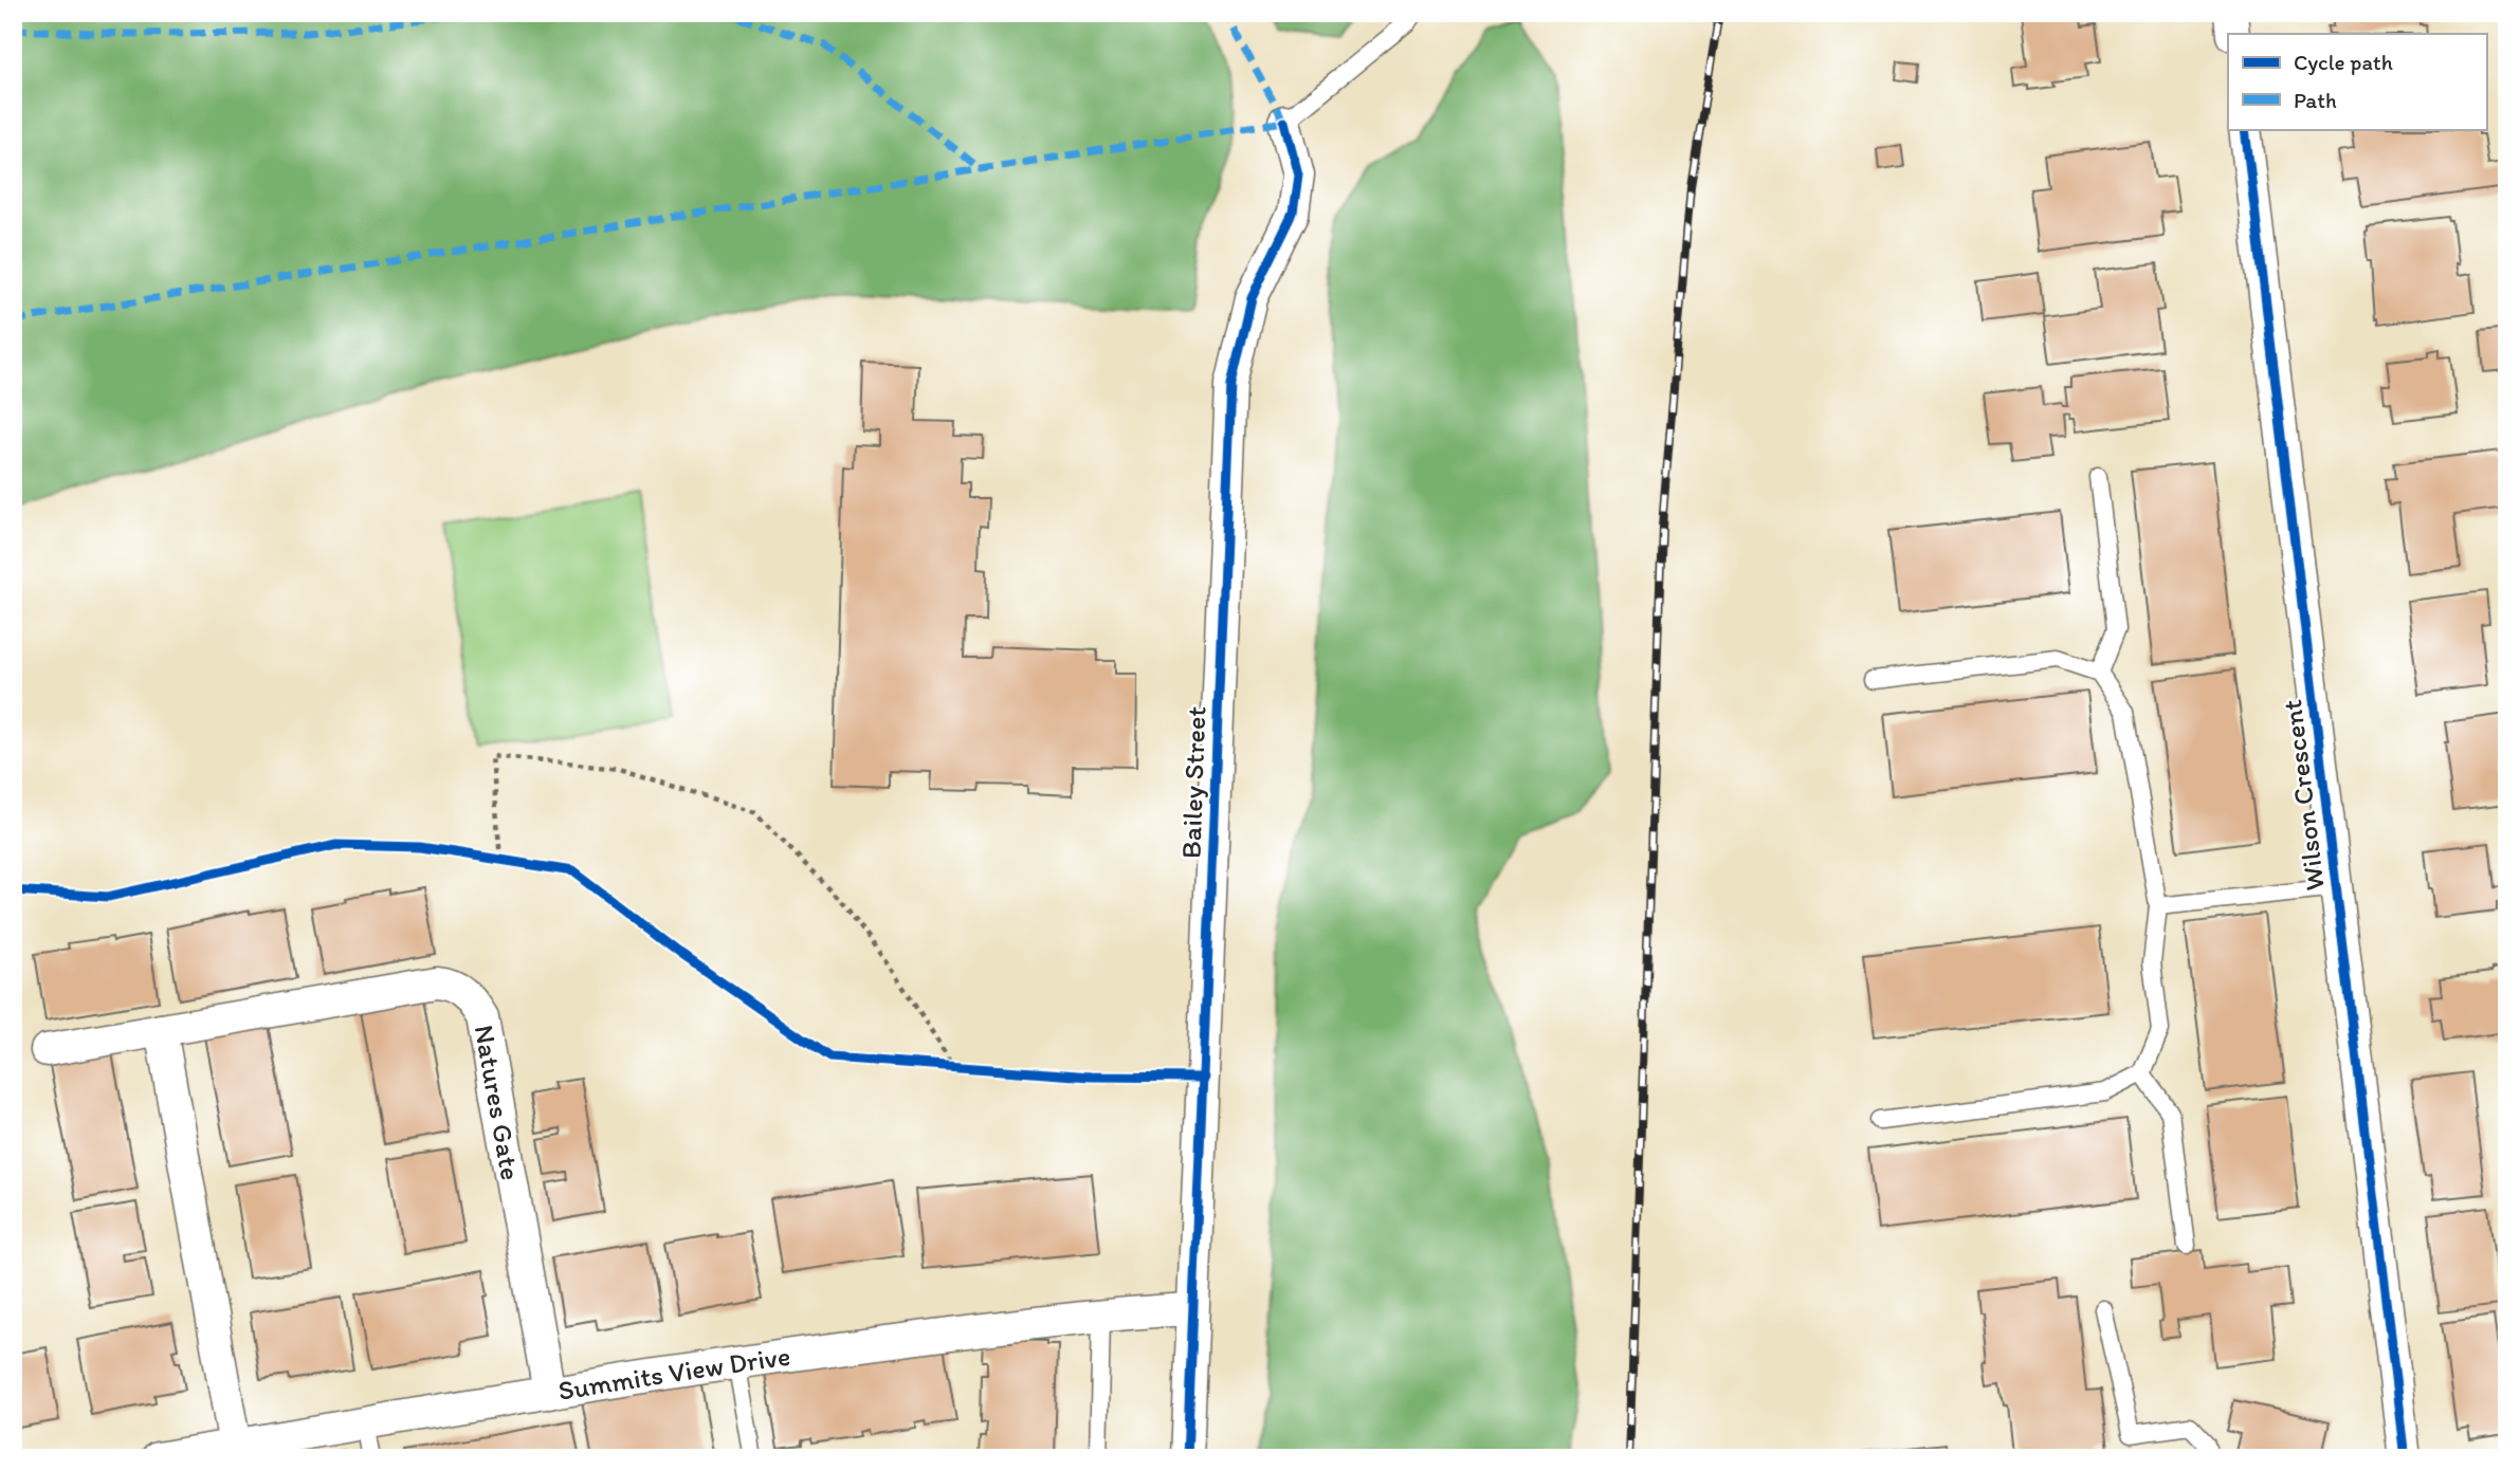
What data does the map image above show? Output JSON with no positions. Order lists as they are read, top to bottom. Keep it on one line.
{"streets":{"street":["Bailey Street","Wilson Crescent","Natures Gate","Summits View Drive"]},"crossings":[["Bailey Street","Summits View Drive"],["Natures Gate","Summits View Drive"]],"legend":["Cycle path","Path"]}
